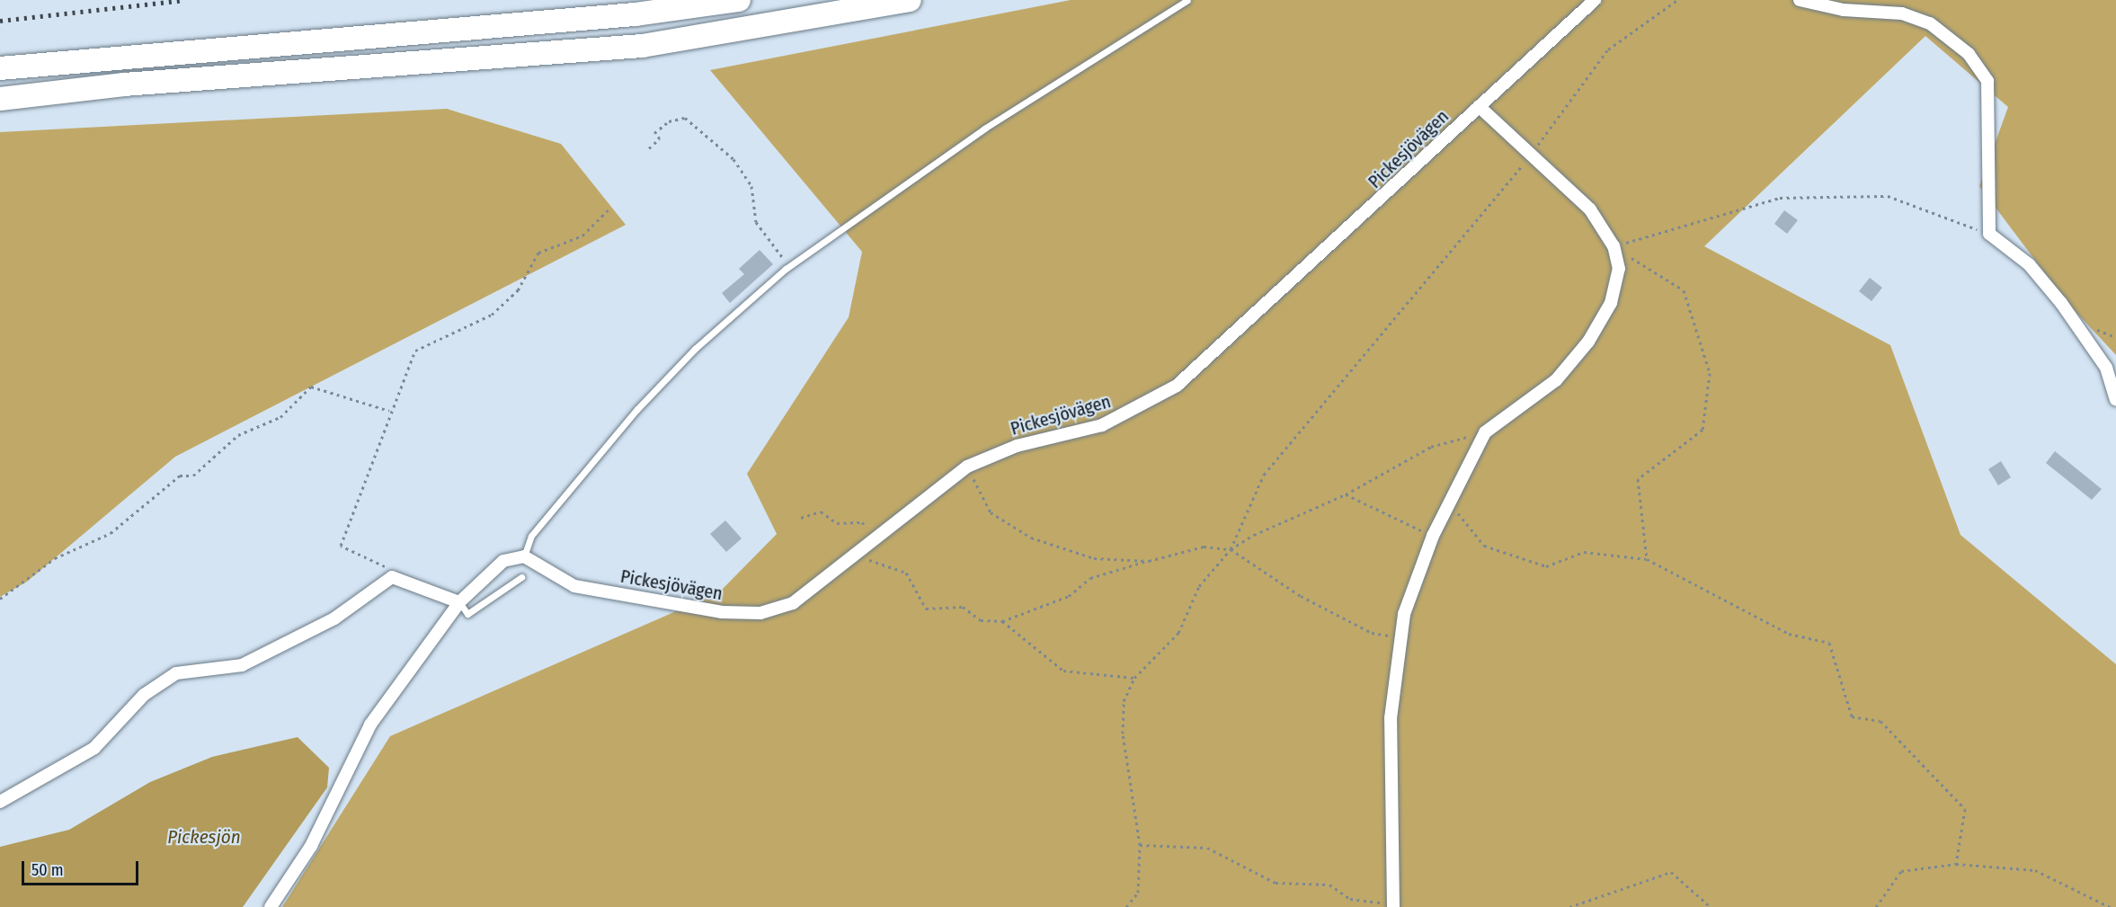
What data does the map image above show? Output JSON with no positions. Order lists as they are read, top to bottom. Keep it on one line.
{"streets":{"street":["Pickesjövägen"]},"water":["Pickesjön"],"scale_bar":"50 m"}
